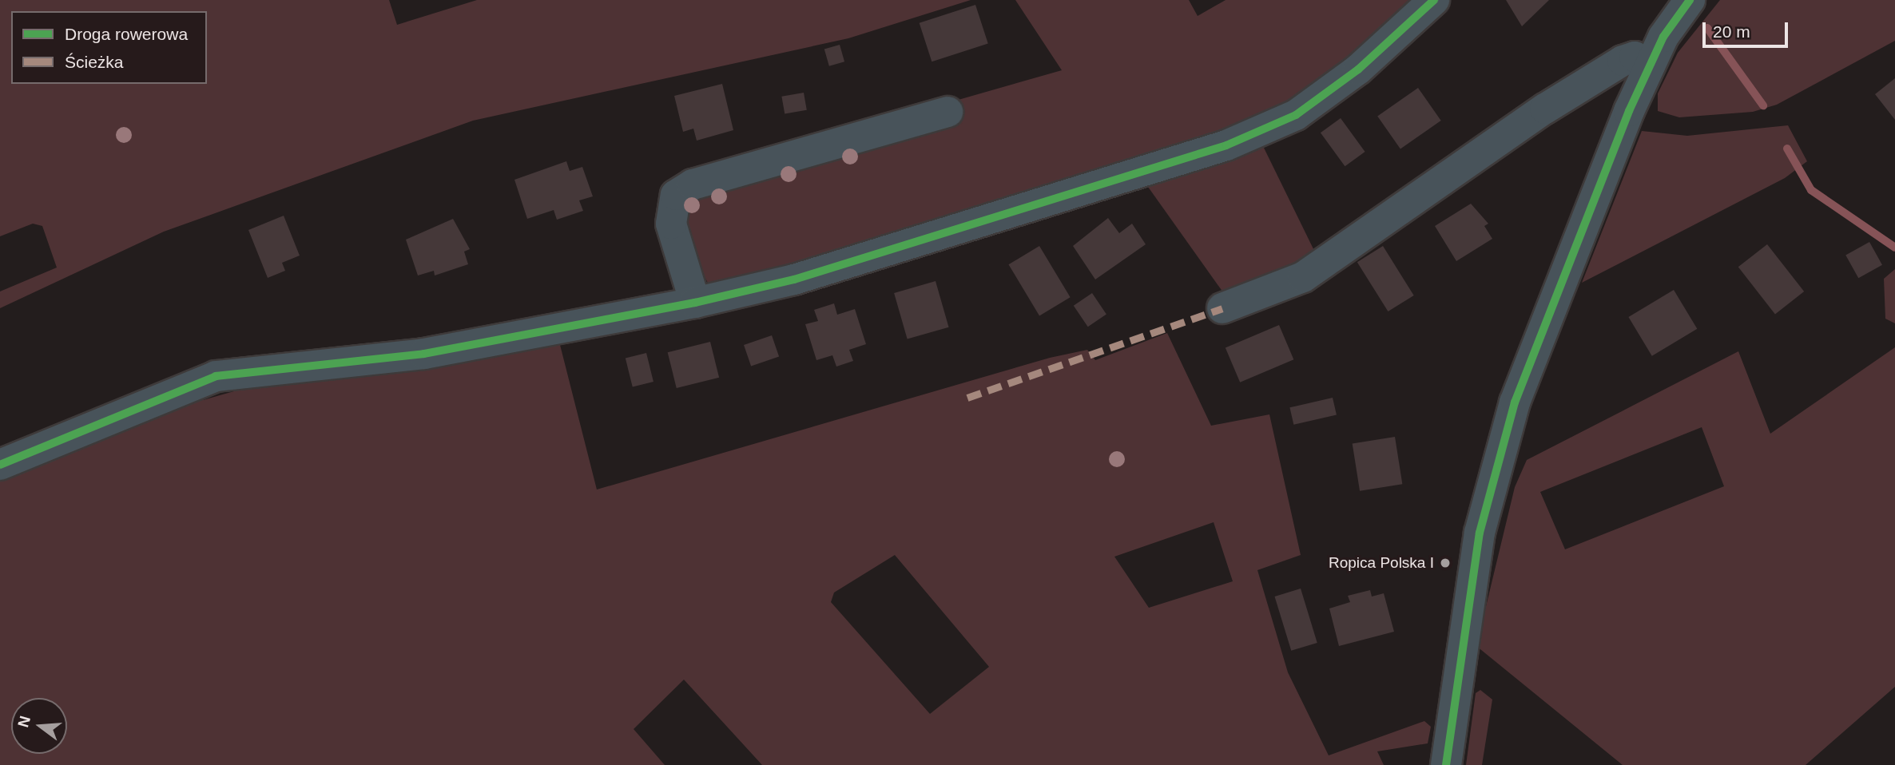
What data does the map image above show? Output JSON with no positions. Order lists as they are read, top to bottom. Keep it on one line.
{"places":["Ropica Polska I"],"legend":["Droga rowerowa","Ścieżka"],"scale_bar":"20 m","north":"left"}
